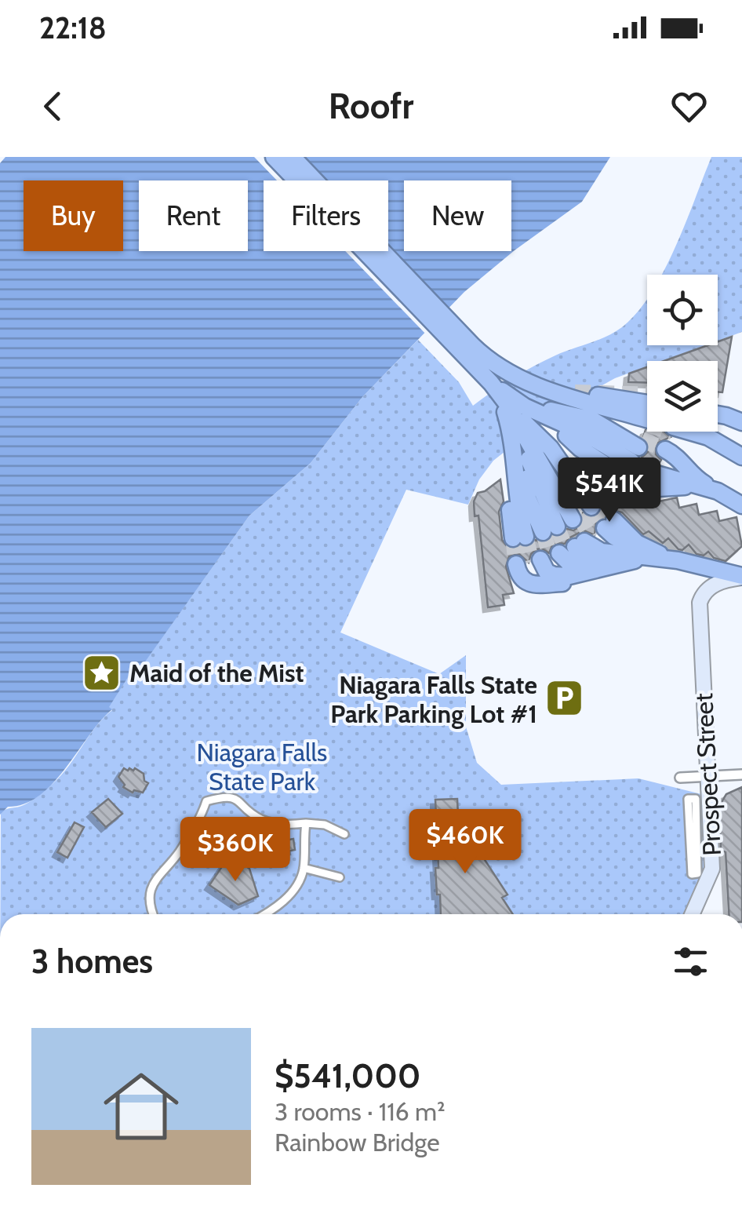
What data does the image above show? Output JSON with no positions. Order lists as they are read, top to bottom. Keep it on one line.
{"streets":{"main road":["Prospect Street"]},"parks":["Niagara Falls State Park"],"places":{"place":["Maid of the Mist"],"parking":["Niagara Falls State Park Parking Lot #1"]},"page":{"status":"22:18","header":"Roofr","chip":["Buy","Rent","Filters","New"],"price":["$541K","$460K","$360K"],"heading":"3 homes","list":[{"name":"$541,000","note":"3 rooms · 116 m² · Rainbow Bridge"}]}}
